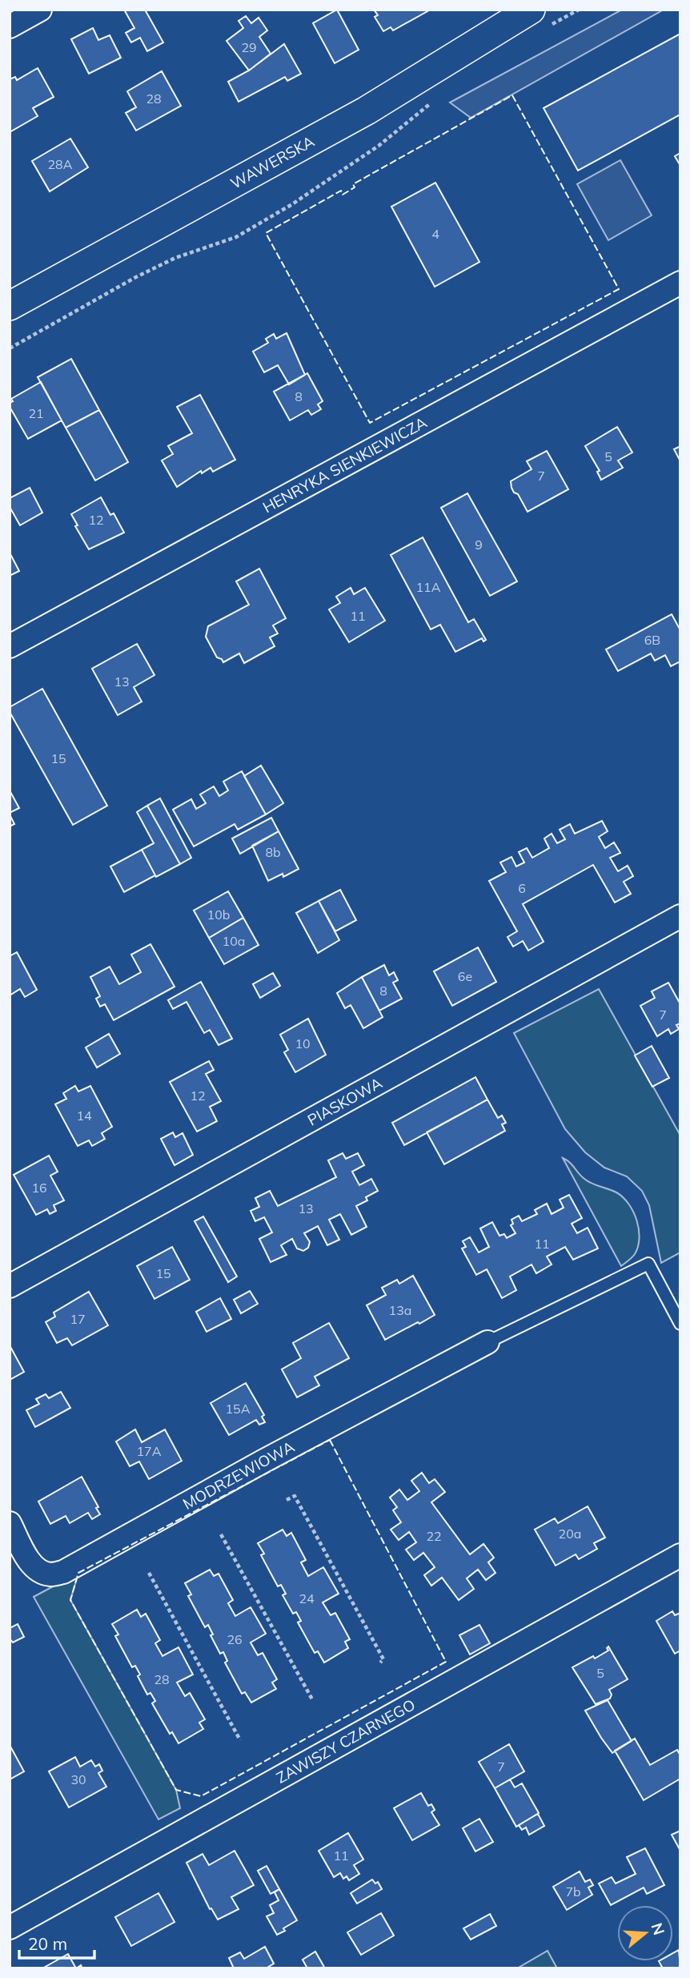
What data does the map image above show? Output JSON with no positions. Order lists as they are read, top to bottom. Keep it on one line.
{"streets":{"street":["WAWERSKA","HENRYKA SIENKIEWICZA","PIASKOWA","MODRZEWIOWA","ZAWISZY CZARNEGO"]},"house_numbers":["29","28","28A","4","8","21","5","7","12","9","11A","11","6B","13","15","8b","6","10b","10a","6e","8","7","10","12","14","16","13","11","15","13a","17","15A","17A","20a","22","24","26","5","28","7","30","11","7b"],"scale_bar":"20 m","north":"right"}
